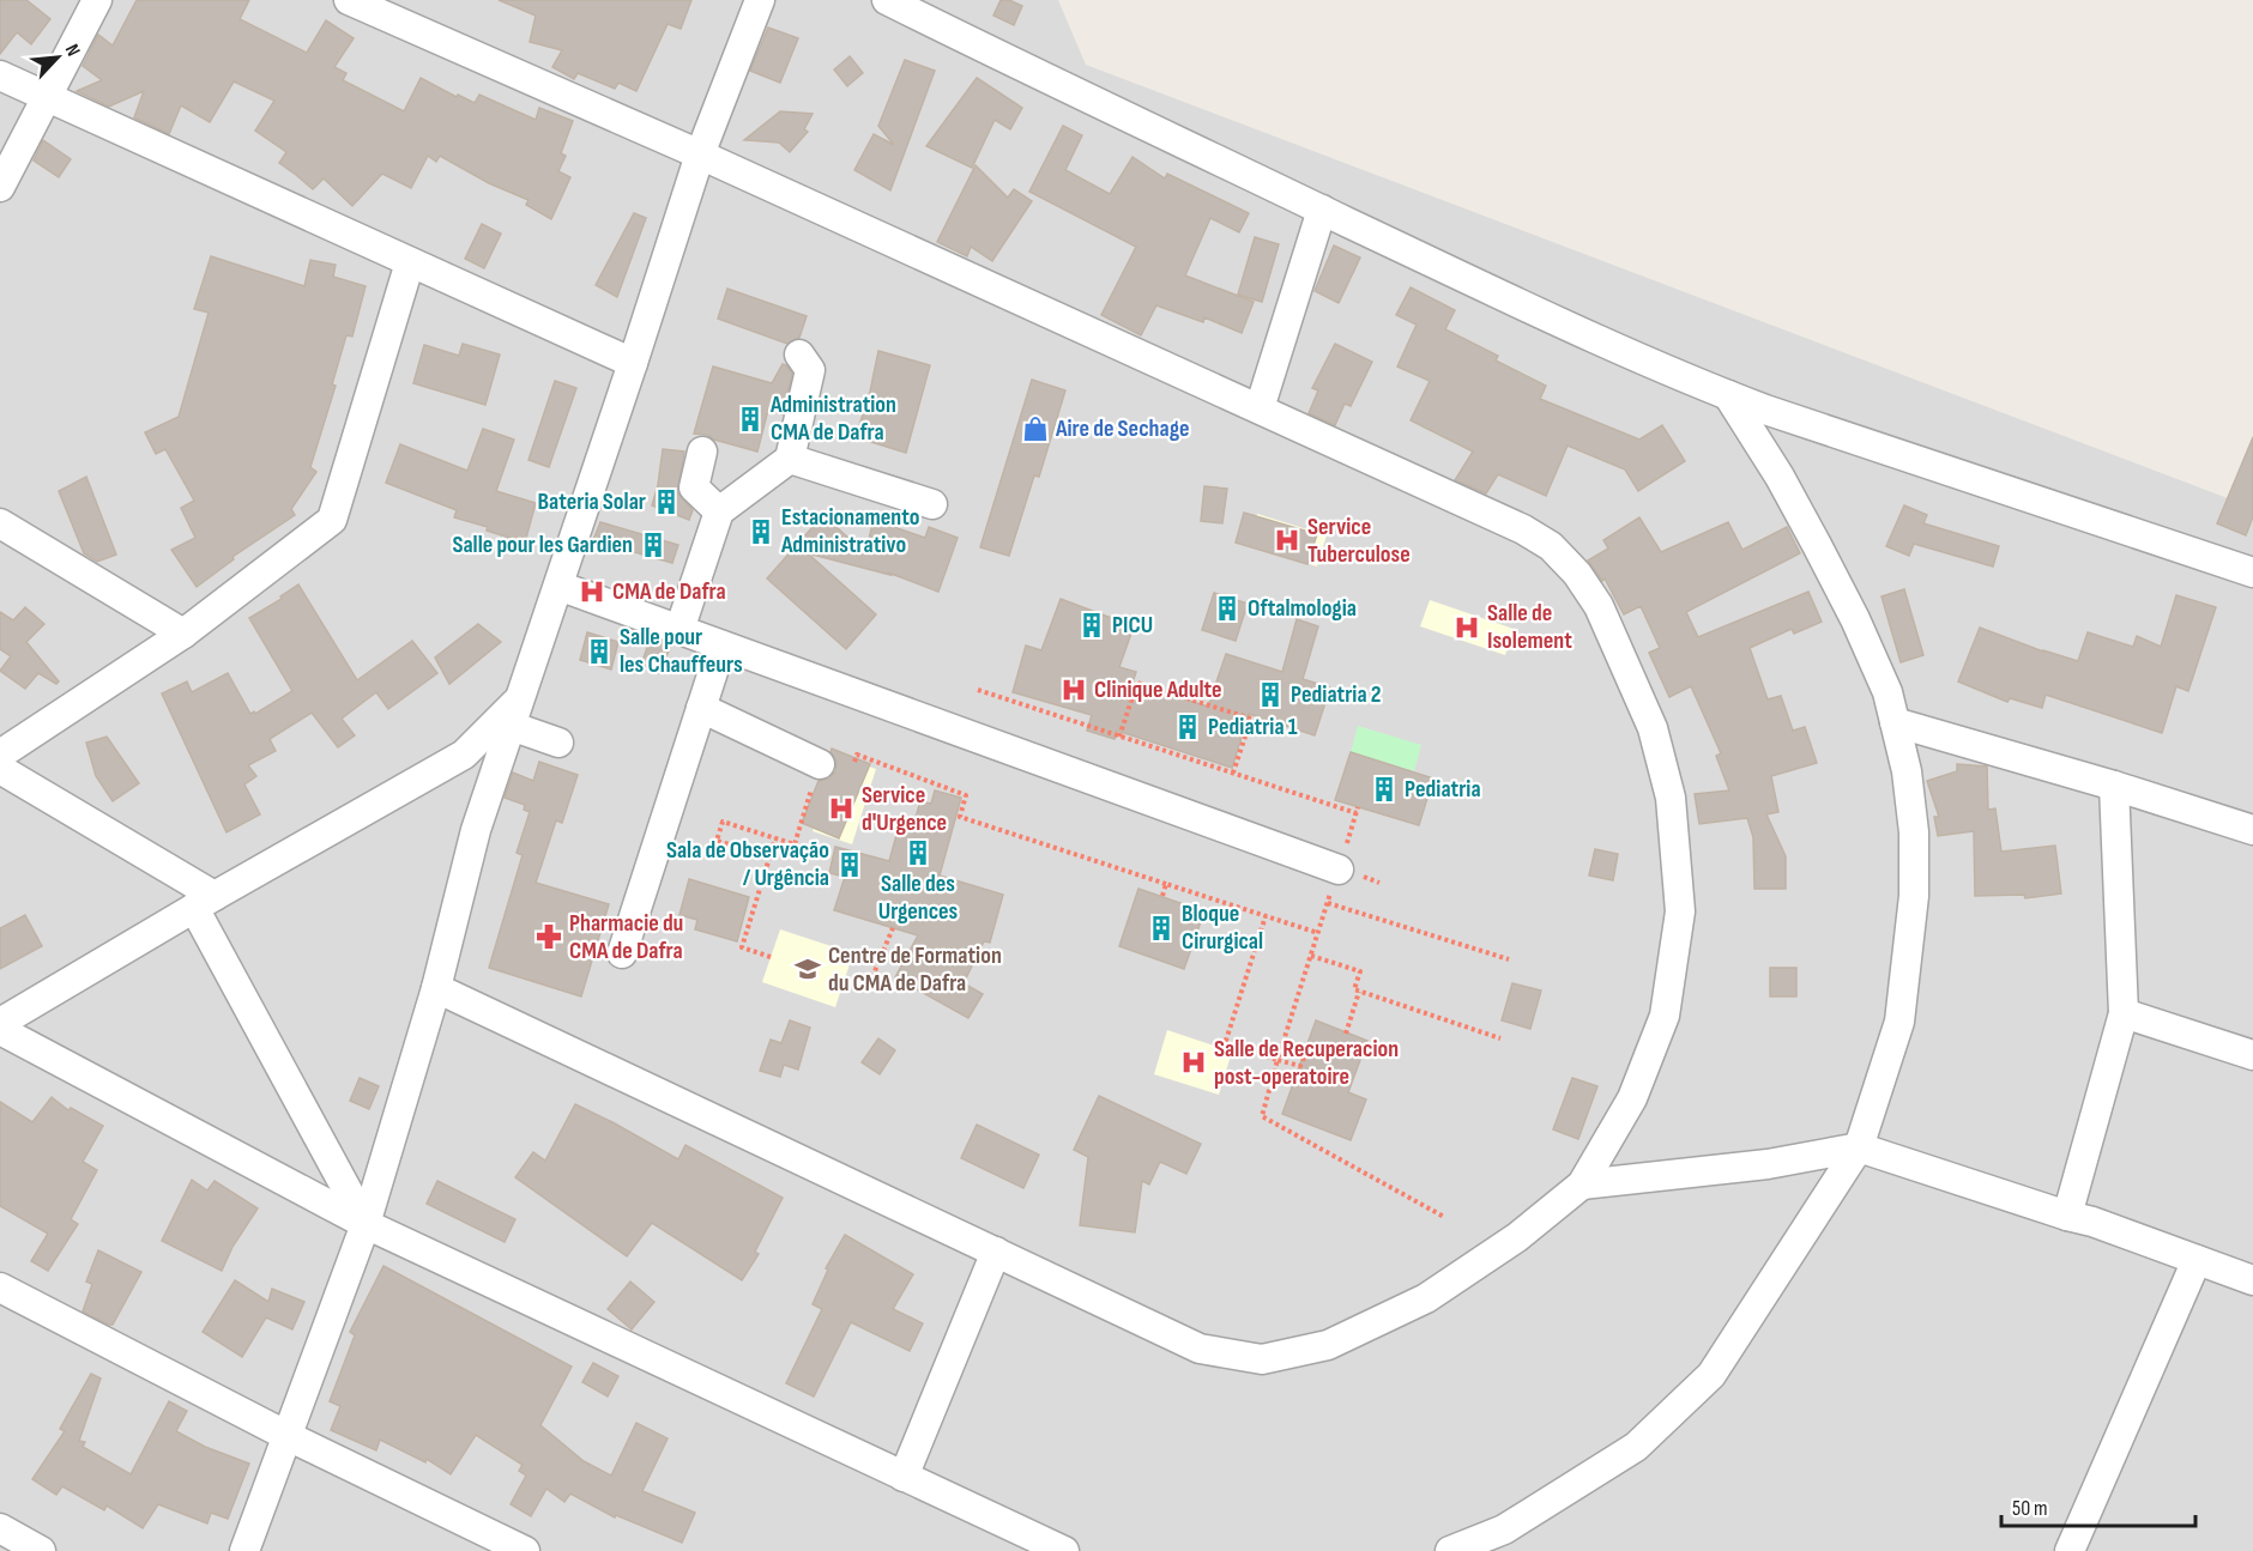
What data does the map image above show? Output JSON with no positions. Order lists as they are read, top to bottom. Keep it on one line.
{"places":{"building":["Administration CMA de Dafra","Bateria Solar","Estacionamento Administrativo","Salle pour les Gardien","Oftalmologia","PICU","Salle pour les Chauffeurs","Pediatria 2","Pediatria 1","Pediatria","Salle des Urgences","Sala de Observação / Urgência","Bloque Cirurgical"],"shop":["Aire de Sechage"],"hospital":["Service Tuberculose","CMA de Dafra","Salle de Isolement","Clinique Adulte","Service d'Urgence","Salle de Recuperacion post-operatoire"],"pharmacy":["Pharmacie du CMA de Dafra"],"school or university":["Centre de Formation du CMA de Dafra"]},"scale_bar":"50 m","north":"top right"}
